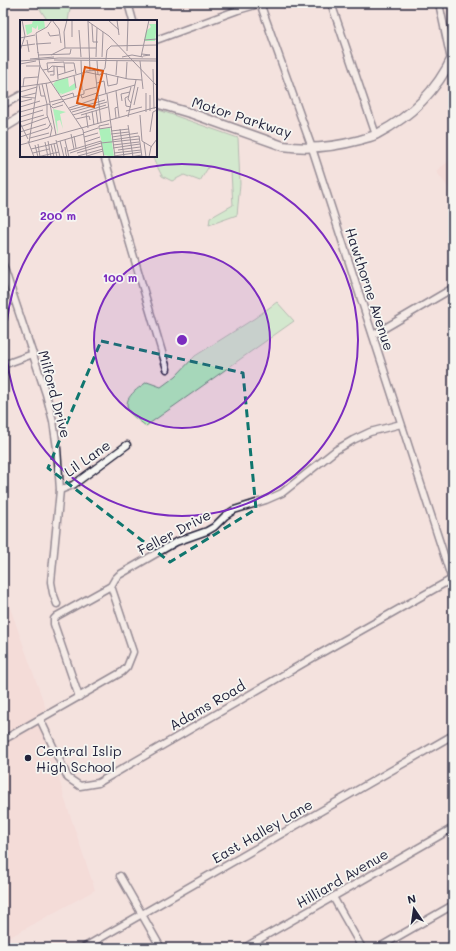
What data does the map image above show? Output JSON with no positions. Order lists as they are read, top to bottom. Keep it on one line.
{"streets":{"main road":["Motor Parkway"],"street":["Hawthorne Avenue","Milford Drive","Lil Lane","Feller Drive","Adams Road","East Halley Lane","Hilliard Avenue"]},"crossings":[["Motor Parkway","Hawthorne Avenue"],["Hawthorne Avenue","Feller Drive"],["Hawthorne Avenue","Adams Road"],["Milford Drive","Lil Lane"]],"places":["Central Islip High School"],"north":"top","rings":["200 m","100 m"]}
